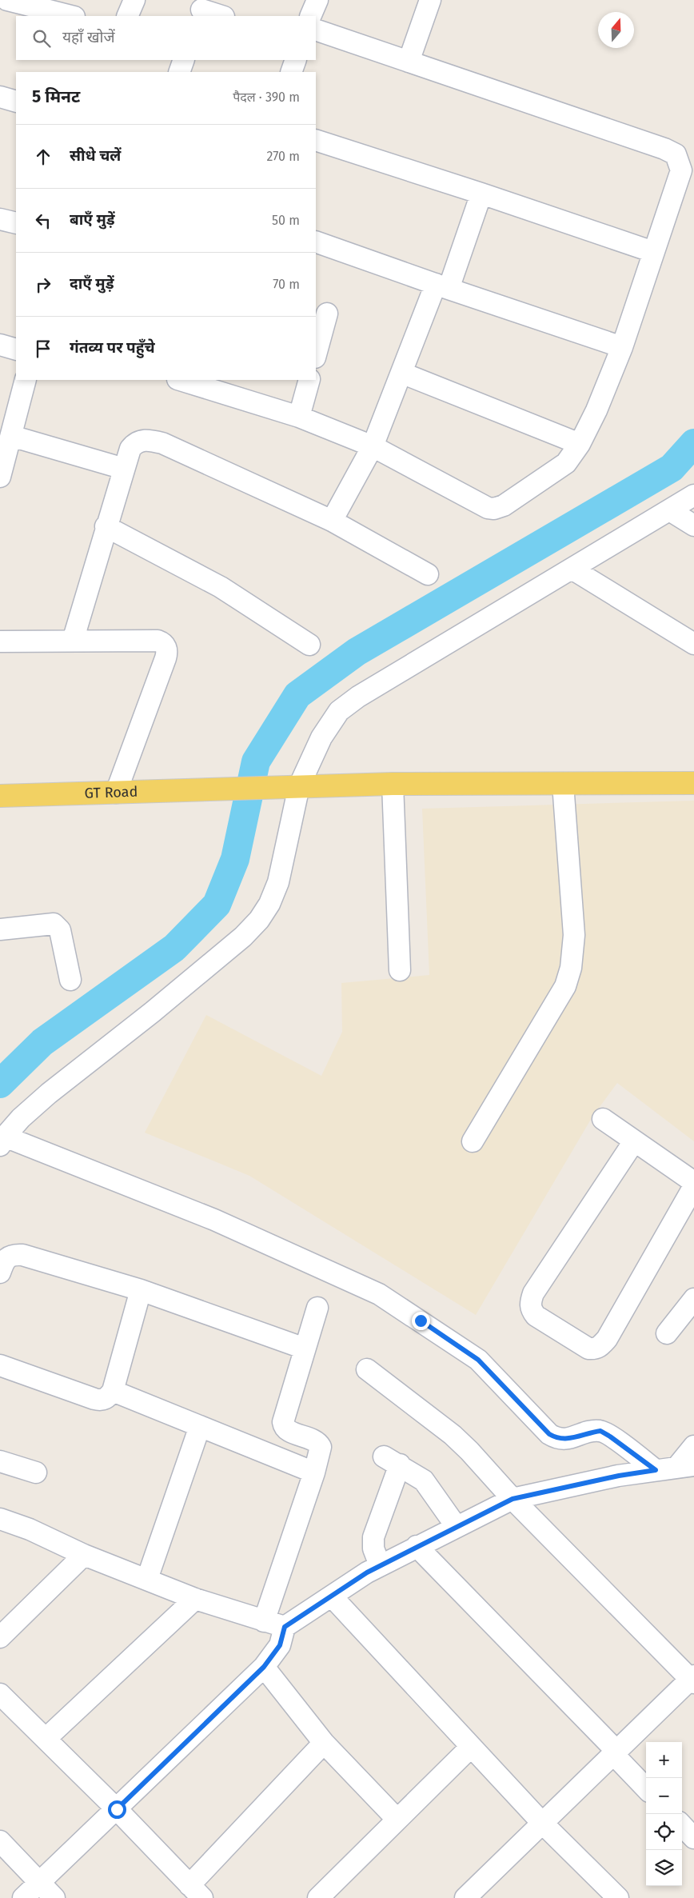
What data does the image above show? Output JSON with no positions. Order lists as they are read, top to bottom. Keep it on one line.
{"streets":{"main road":["GT Road"]},"north":"top","page":{"search":"यहाँ खोजें","heading":["5 मिनट","पैदल · 390 m"],"list":[["सीधे चलें","270 m"],["बाएँ मुड़ें","50 m"],["दाएँ मुड़ें","70 m"],"गंतव्य पर पहुँचे"],"map_buttons":["+","−"]}}
